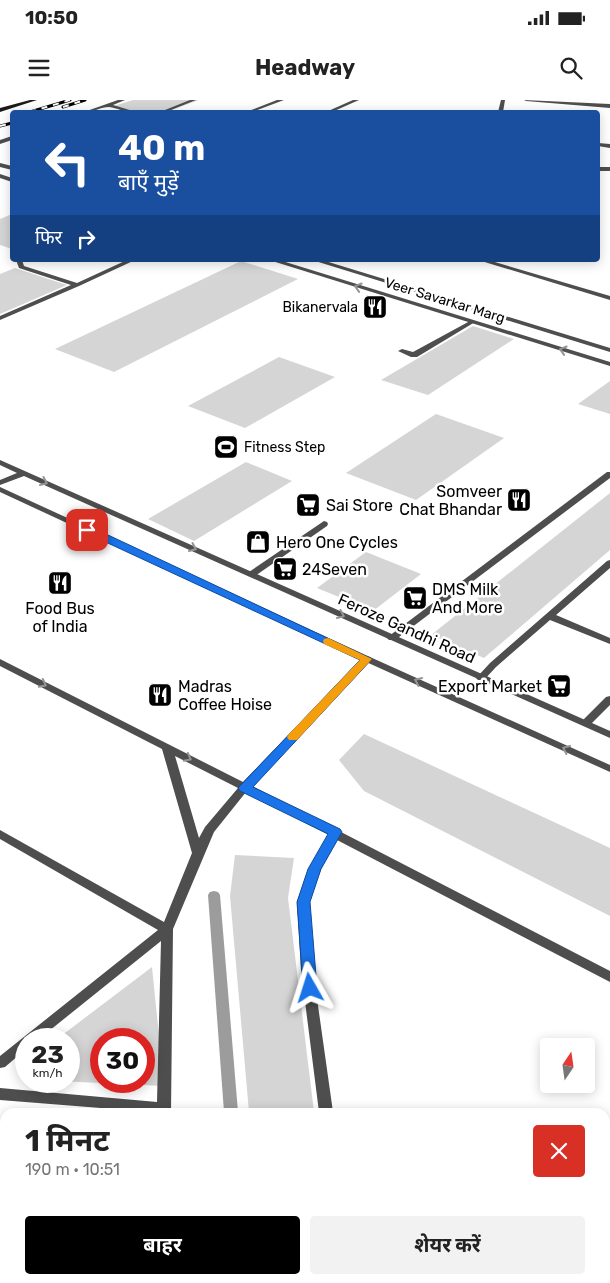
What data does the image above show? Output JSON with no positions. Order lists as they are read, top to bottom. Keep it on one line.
{"streets":{"street":["Veer Savarkar Marg","Feroze Gandhi Road"]},"places":{"restaurant":["Bikanervala","Somveer Chat Bhandar","Food Bus of India","Madras Coffee Hoise"],"sports":["Fitness Step"],"supermarket":["Sai Store","24Seven","DMS Milk And More","Export Market"],"shop":["Hero One Cycles"]},"north":"top","page":{"status":"10:50","header":"Headway","turn":["40 m","बाएँ मुड़ें"],"then":"फिर","speed":"23 km/h","limit":"30","heading":["1 मिनट","190 m · 10:51"],"buttons":["बाहर","शेयर करें"]}}
